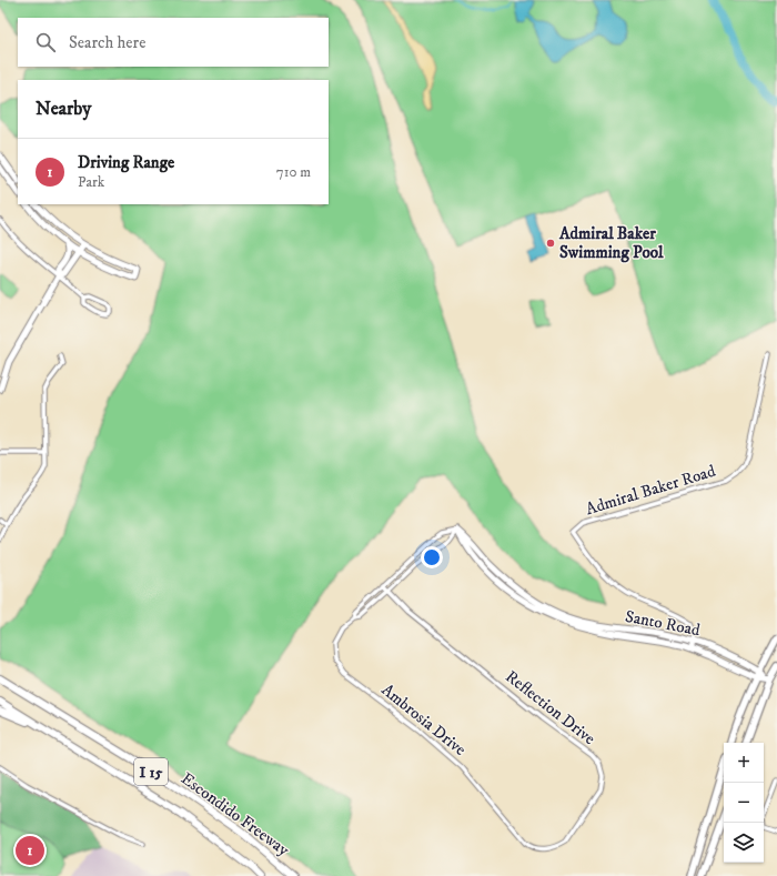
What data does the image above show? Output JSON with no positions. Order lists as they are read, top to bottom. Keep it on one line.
{"streets":{"highway":["I 15","Escondido Freeway"],"street":["Admiral Baker Road","Santo Road","Reflection Drive","Ambrosia Drive"]},"crossings":[["Admiral Baker Road","Santo Road"],["Santo Road","Ambrosia Drive"],["Reflection Drive","Ambrosia Drive"]],"places":["Admiral Baker Swimming Pool"],"page":{"search":"Search here","heading":"Nearby","list":[{"mark":"1","name":"Driving Range","note":"Park","value":"710 m"}],"map_buttons":["+","−"],"pins":"1"}}
